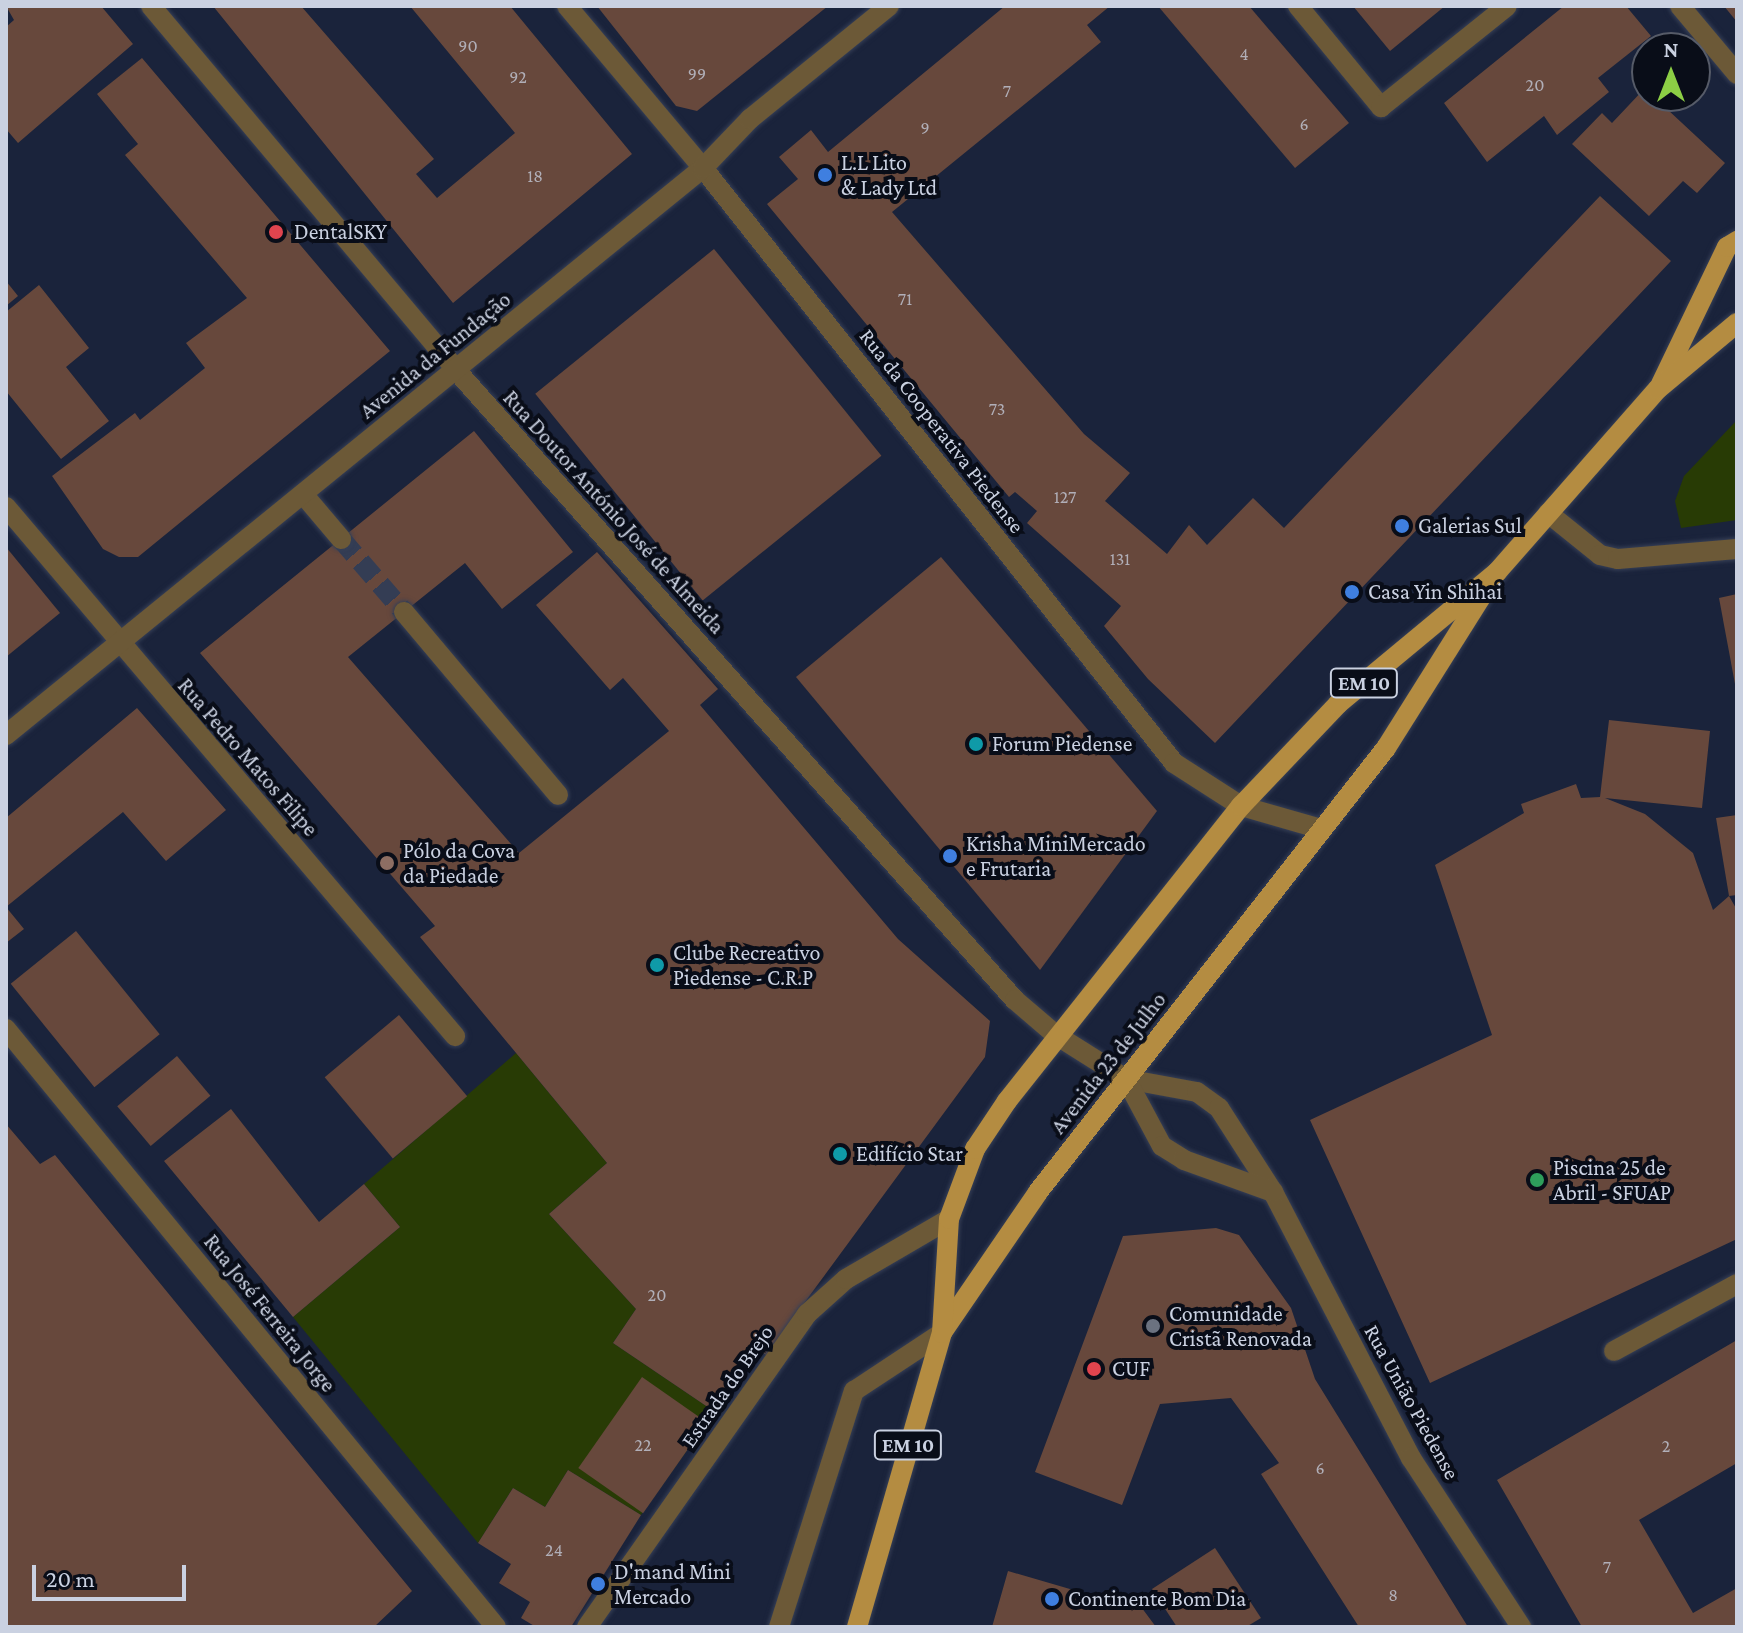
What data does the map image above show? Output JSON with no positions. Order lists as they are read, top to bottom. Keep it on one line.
{"streets":{"main road":["EM 10","Avenida 23 de Julho"],"street":["Avenida da Fundação","Rua da Cooperativa Piedense","Rua Doutor António José de Almeida","Rua Pedro Matos Filipe","Rua José Ferreira Jorge","Estrada do Brejo","Rua União Piedense"]},"crossings":[["Avenida da Fundação","Rua da Cooperativa Piedense"],["Avenida da Fundação","Rua Doutor António José de Almeida"],["Avenida da Fundação","Rua Pedro Matos Filipe"],["Rua da Cooperativa Piedense","EM 10"],["Rua da Cooperativa Piedense","Avenida 23 de Julho"],["Rua Doutor António José de Almeida","Avenida 23 de Julho"],["Rua Doutor António José de Almeida","Rua União Piedense"],["EM 10","Avenida 23 de Julho"],["Avenida 23 de Julho","Estrada do Brejo"],["Avenida 23 de Julho","Rua União Piedense"]],"places":["L.L Lito & Lady Ltd","DentalSKY","Galerias Sul","Casa Yin Shihai","Forum Piedense","Krisha MiniMercado e Frutaria","Pólo da Cova da Piedade","Clube Recreativo Piedense - C.R.P","Edifício Star","Piscina 25 de Abril - SFUAP","Comunidade Cristã Renovada","CUF","D'mand Mini Mercado","Continente Bom Dia"],"house_numbers":["90","4","99","92","20","7","6","9","18","71","73","127","131","20","22","2","6","24","7","8"],"scale_bar":"20 m","north":"top"}
